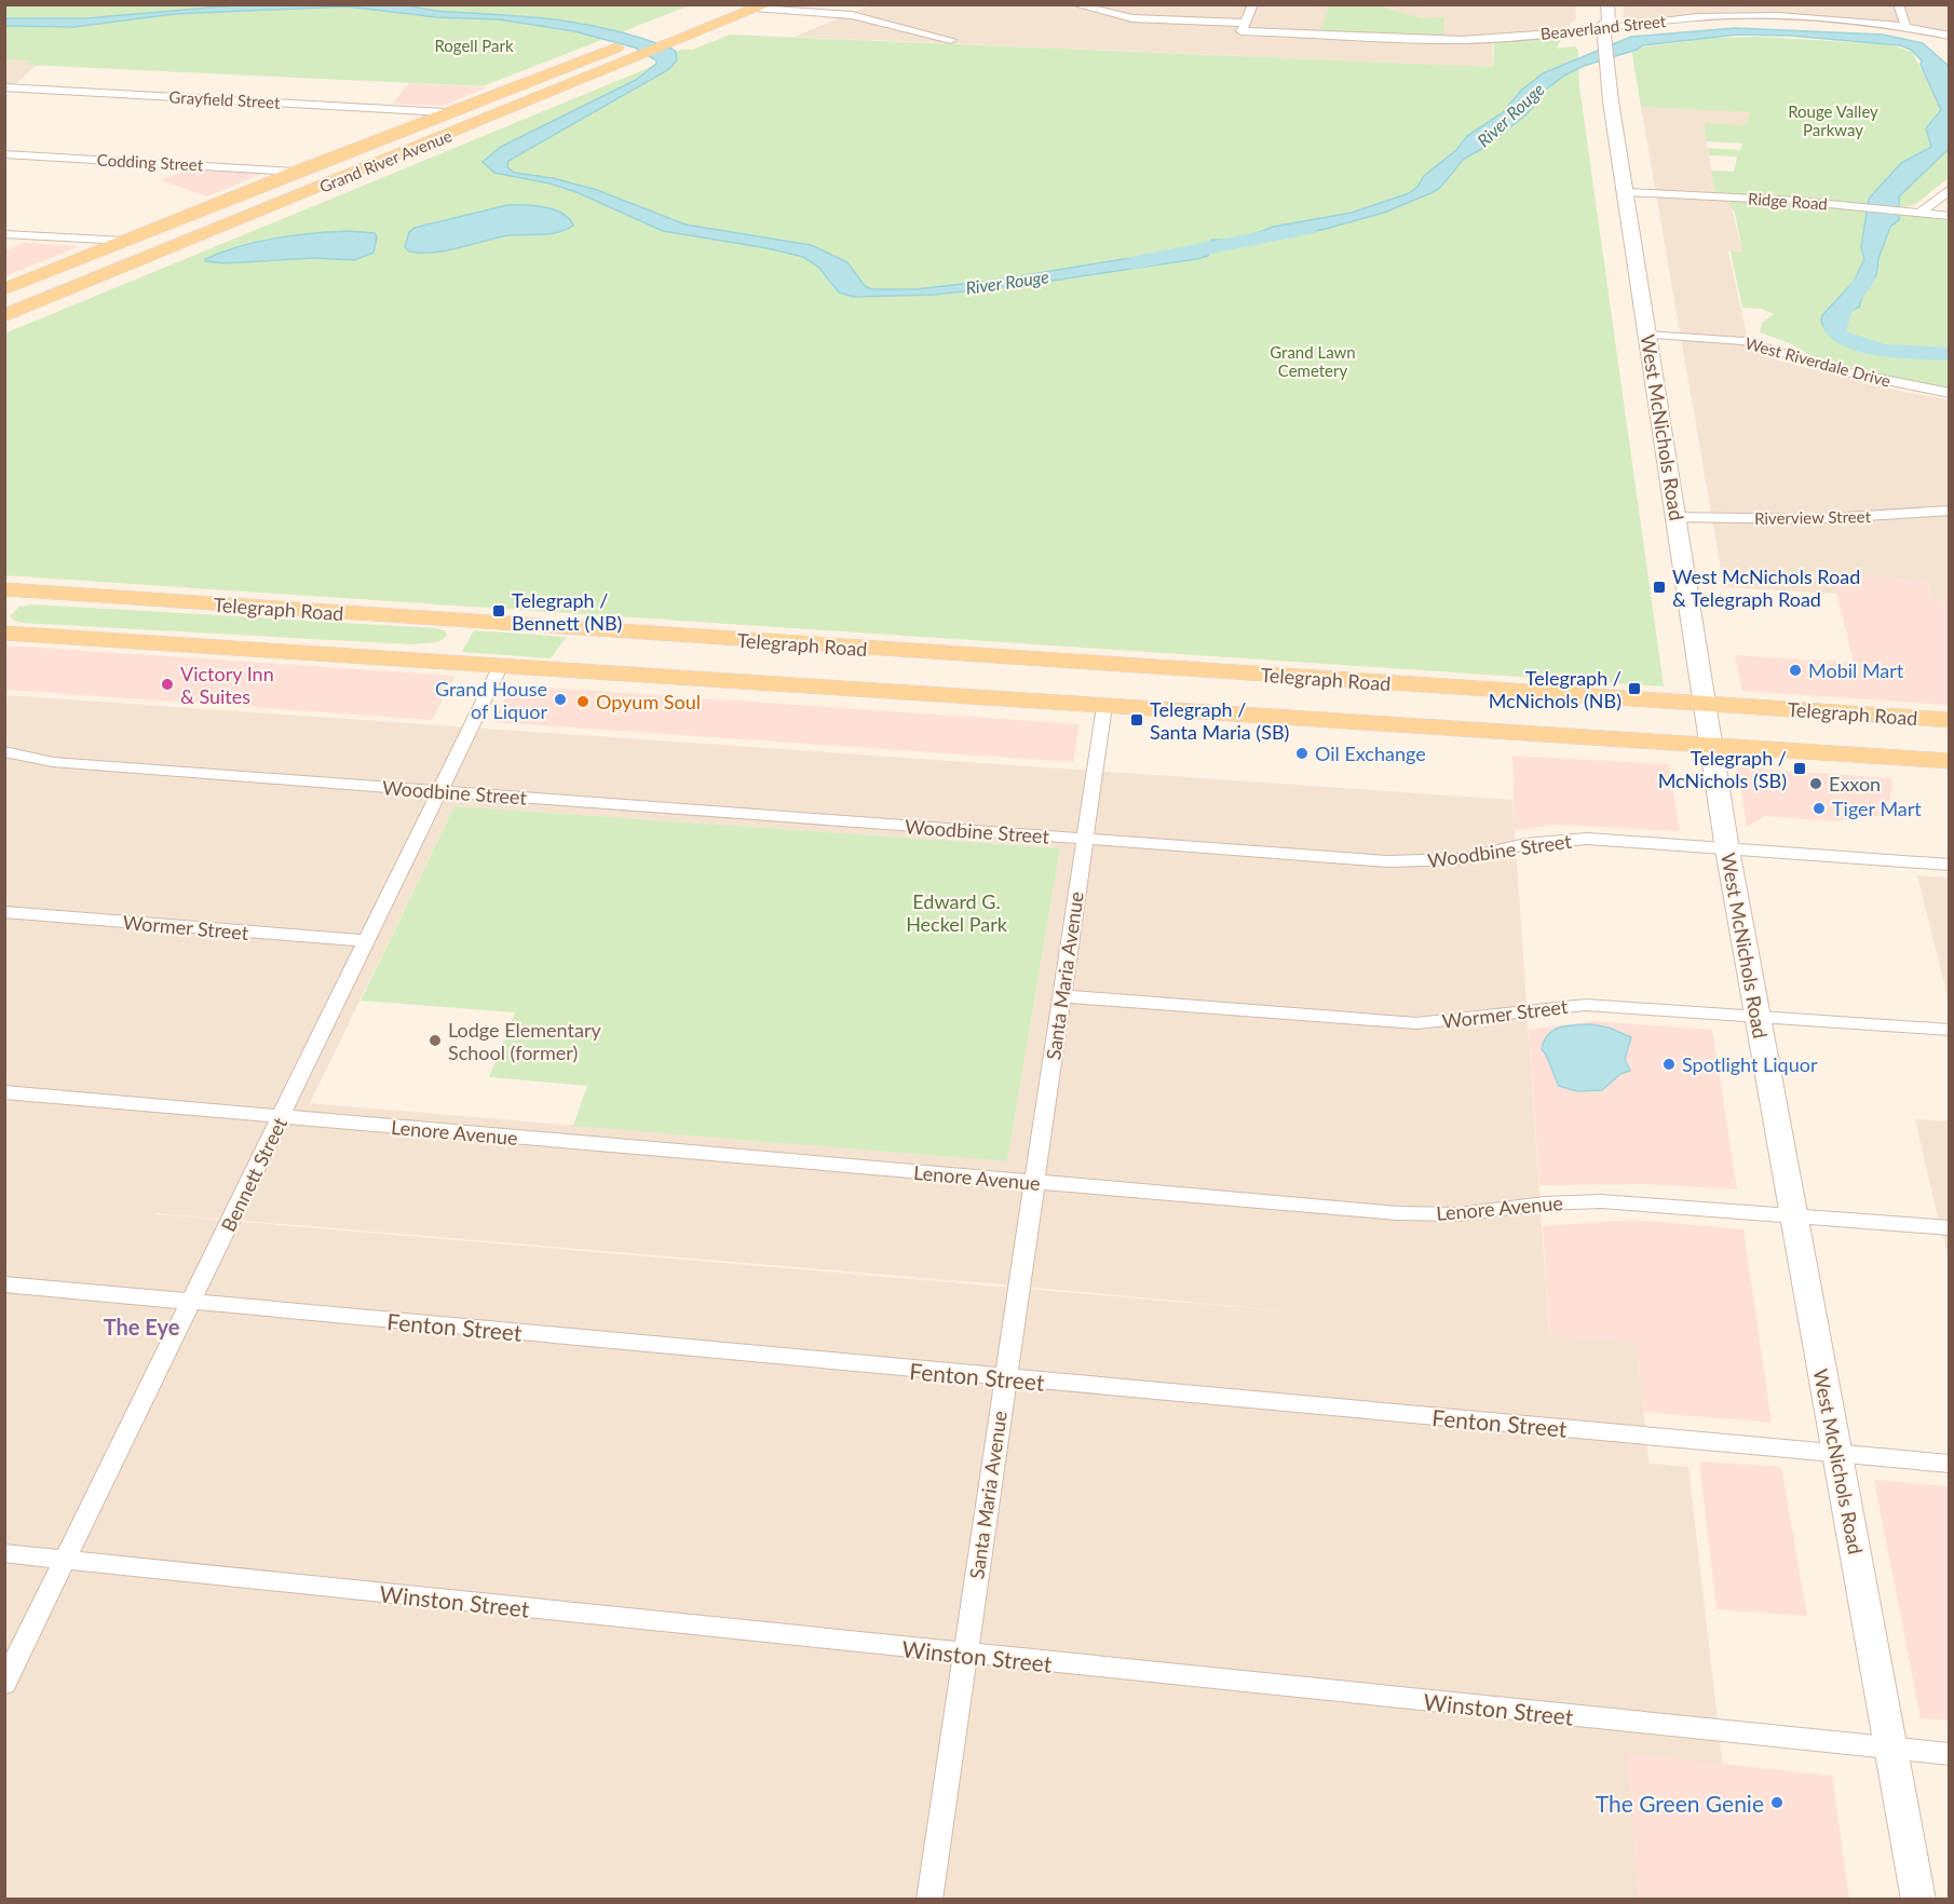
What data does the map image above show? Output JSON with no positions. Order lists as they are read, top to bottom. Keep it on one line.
{"streets":{"main road":["Grand River Avenue","West McNichols Road","Telegraph Road"],"street":["Beaverland Street","Grayfield Street","Codding Street","Ridge Road","West Riverdale Drive","Riverview Street","Woodbine Street","Wormer Street","Santa Maria Avenue","Lenore Avenue","Bennett Street","Fenton Street","Winston Street"]},"crossings":[["Beaverland Street","West McNichols Road"],["Grayfield Street","Grand River Avenue"],["Grand River Avenue","Codding Street"],["Ridge Road","West McNichols Road"],["West Riverdale Drive","West McNichols Road"],["West McNichols Road","Riverview Street"],["West McNichols Road","Telegraph Road"],["West McNichols Road","Woodbine Street"],["West McNichols Road","Wormer Street"],["West McNichols Road","Lenore Avenue"],["West McNichols Road","Fenton Street"],["West McNichols Road","Winston Street"],["Telegraph Road","Santa Maria Avenue"],["Telegraph Road","Bennett Street"],["Woodbine Street","Santa Maria Avenue"],["Woodbine Street","Bennett Street"],["Wormer Street","Santa Maria Avenue"],["Wormer Street","Bennett Street"],["Santa Maria Avenue","Lenore Avenue"],["Santa Maria Avenue","Fenton Street"],["Santa Maria Avenue","Winston Street"],["Lenore Avenue","Bennett Street"],["Bennett Street","Fenton Street"],["Bennett Street","Winston Street"]],"districts":["The Eye"],"water":["River Rouge"],"parks":["Rogell Park","Rouge Valley Parkway","Grand Lawn Cemetery","Edward G. Heckel Park"],"places":{"transit":["West McNichols Road & Telegraph Road","Telegraph / Bennett (NB)","Telegraph / McNichols (NB)","Telegraph / Santa Maria (SB)","Telegraph / McNichols (SB)"],"other":["Mobil Mart","Victory Inn & Suites","Grand House of Liquor","Opyum Soul","Oil Exchange","Exxon","Tiger Mart","Lodge Elementary School (former)","Spotlight Liquor","The Green Genie"]}}
